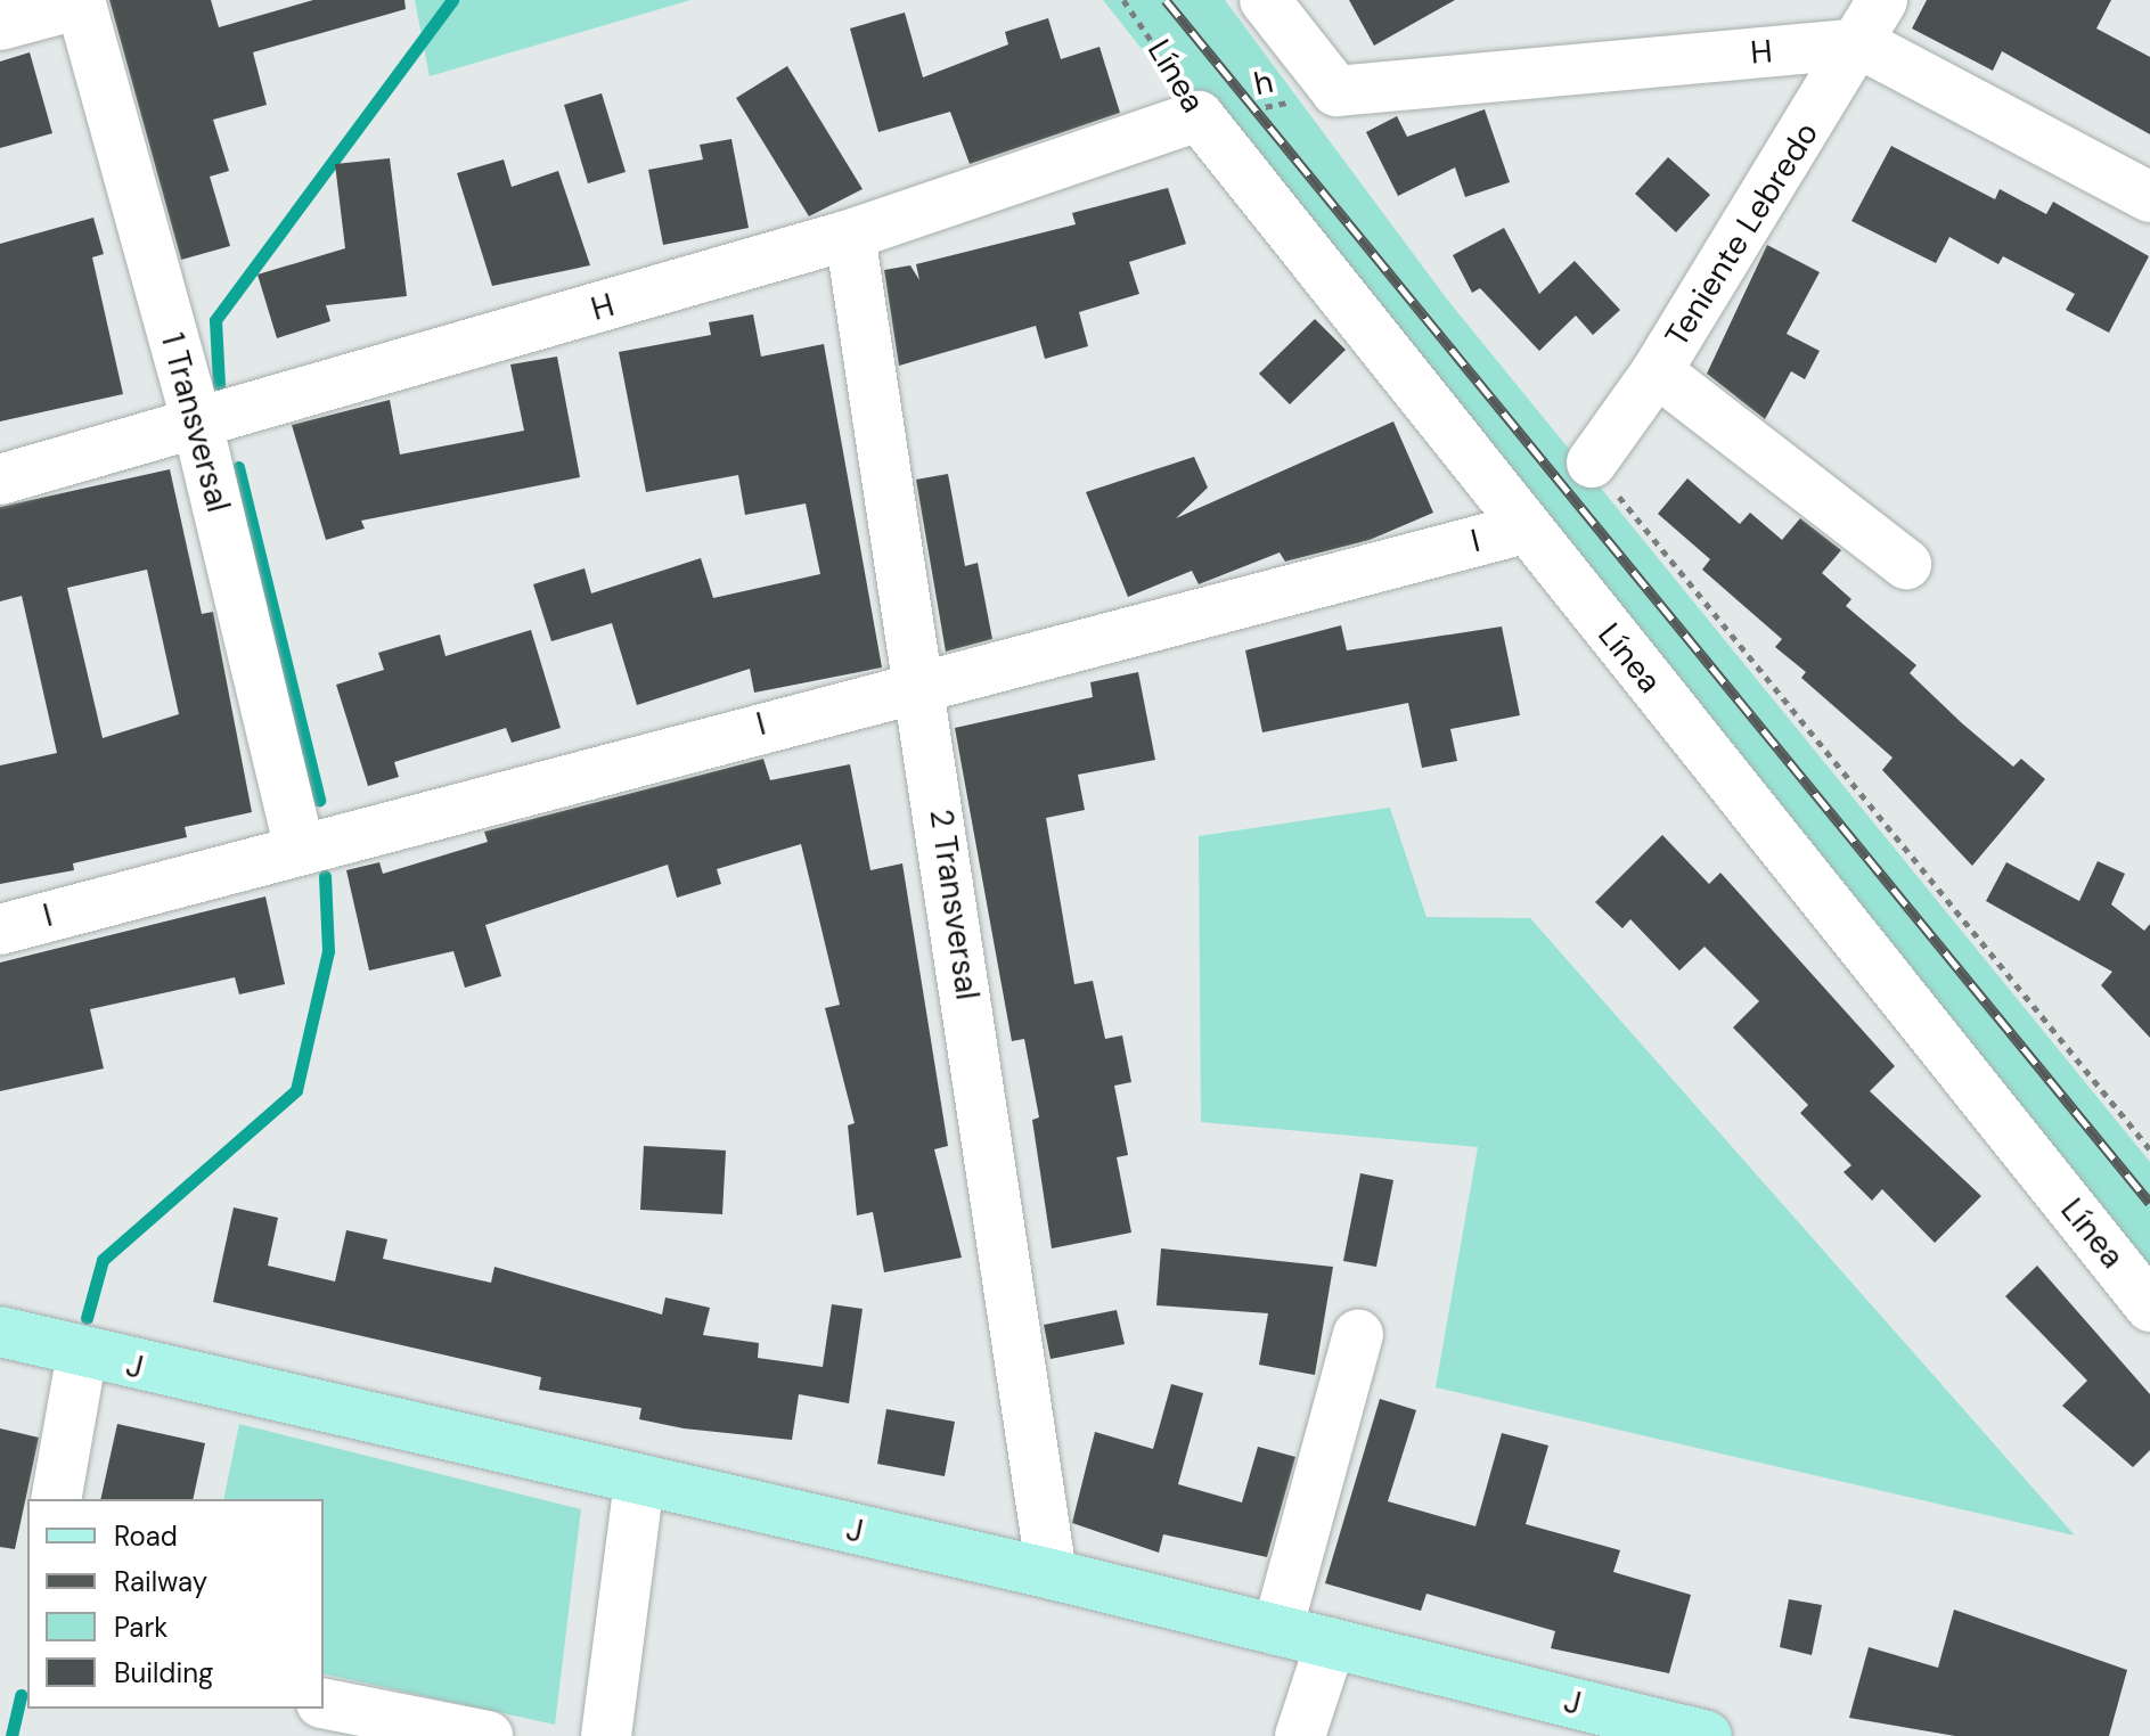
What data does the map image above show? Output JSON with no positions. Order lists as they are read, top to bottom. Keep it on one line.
{"streets":{"main road":["J"],"street":["H","Línea","Teniente Lebredo","1 Transversal","I","2 Transversal"],"path":["h"]},"crossings":[["H","Línea"],["H","h"],["H","Teniente Lebredo"],["H","1 Transversal"],["H","2 Transversal"],["Línea","h"],["Línea","I"],["1 Transversal","I"],["I","2 Transversal"],["2 Transversal","J"]],"legend":["Road","Railway","Park","Building"]}
